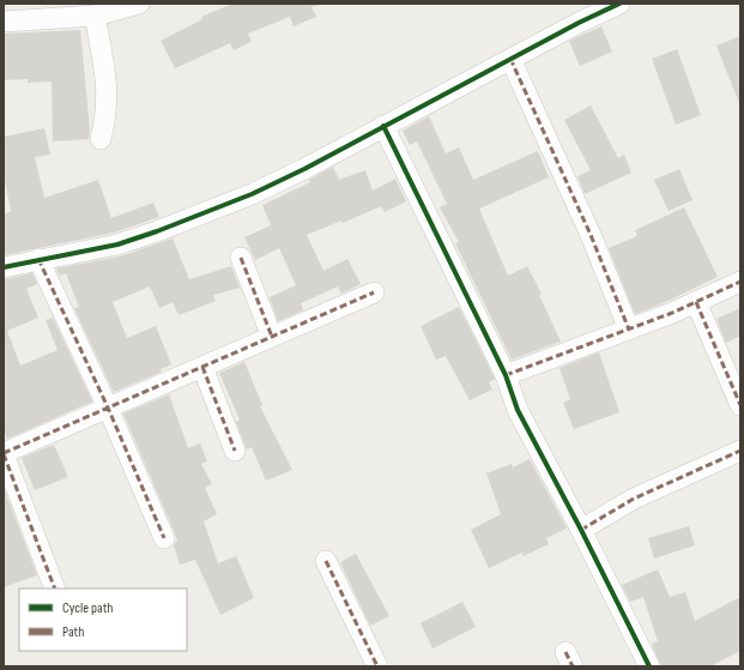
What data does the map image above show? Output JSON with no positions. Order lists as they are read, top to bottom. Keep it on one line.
{"legend":["Cycle path","Path"]}
